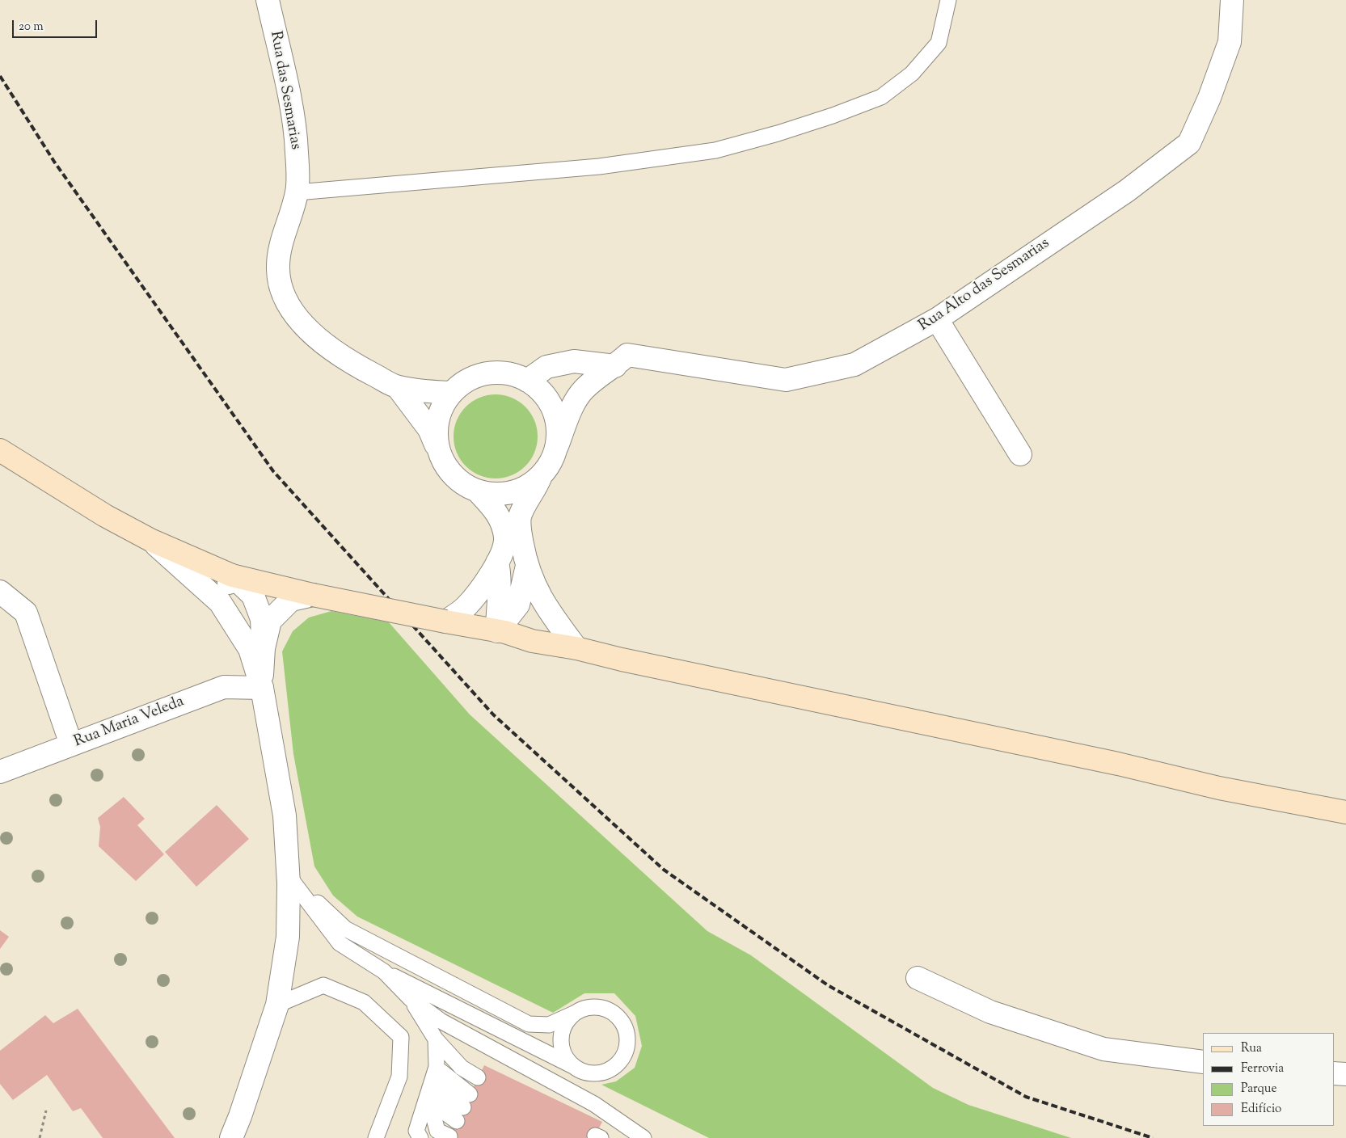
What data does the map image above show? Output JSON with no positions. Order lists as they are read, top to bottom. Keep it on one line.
{"streets":{"street":["Rua das Sesmarias","Rua Alto das Sesmarias","Rua Maria Veleda"]},"legend":["Rua","Ferrovia","Parque","Edifício"],"scale_bar":"20 m"}
